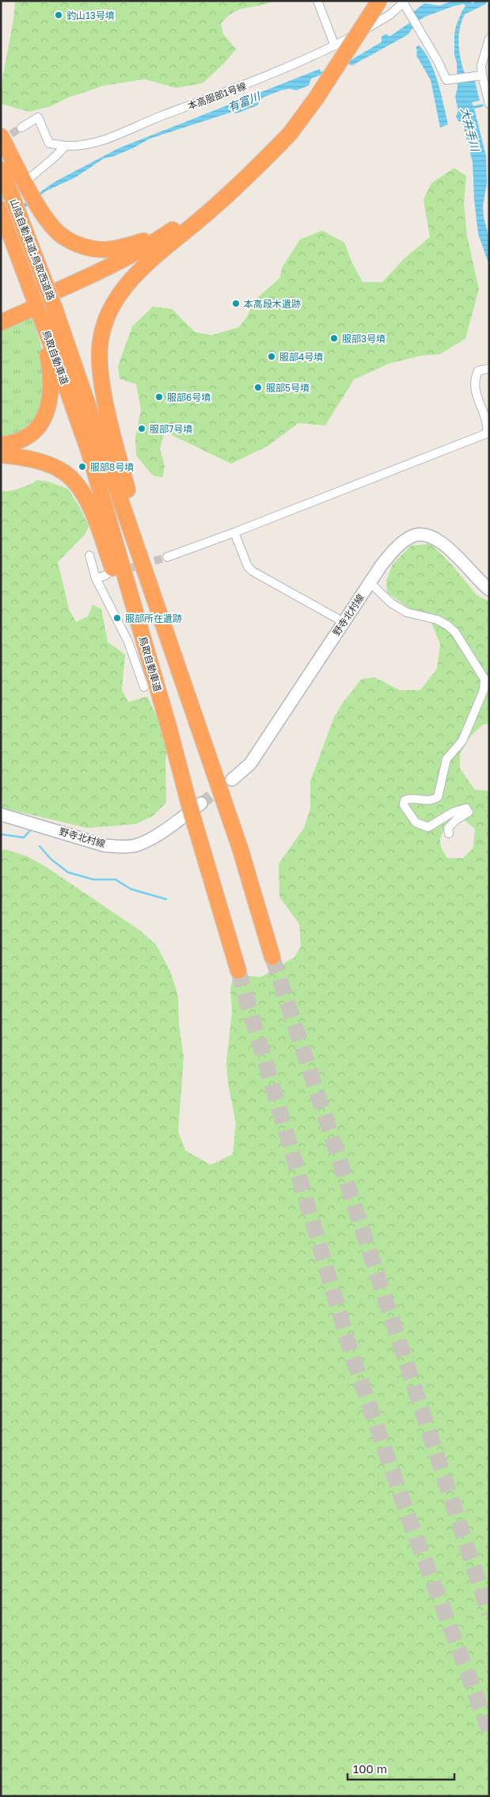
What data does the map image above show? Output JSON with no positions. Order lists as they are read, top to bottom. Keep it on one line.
{"streets":{"highway":["山陰自動車道;鳥取西道路","鳥取自動車道"],"street":["本高服部1号線","野寺北村線"]},"crossings":[["山陰自動車道;鳥取西道路","鳥取自動車道"],["鳥取自動車道","野寺北村線"]],"water":["有富川","大井手川"],"places":["釣山13号墳","本高段木遺跡","服部3号墳","服部4号墳","服部5号墳","服部6号墳","服部7号墳","服部8号墳","服部所在遺跡"],"scale_bar":"100 m"}
